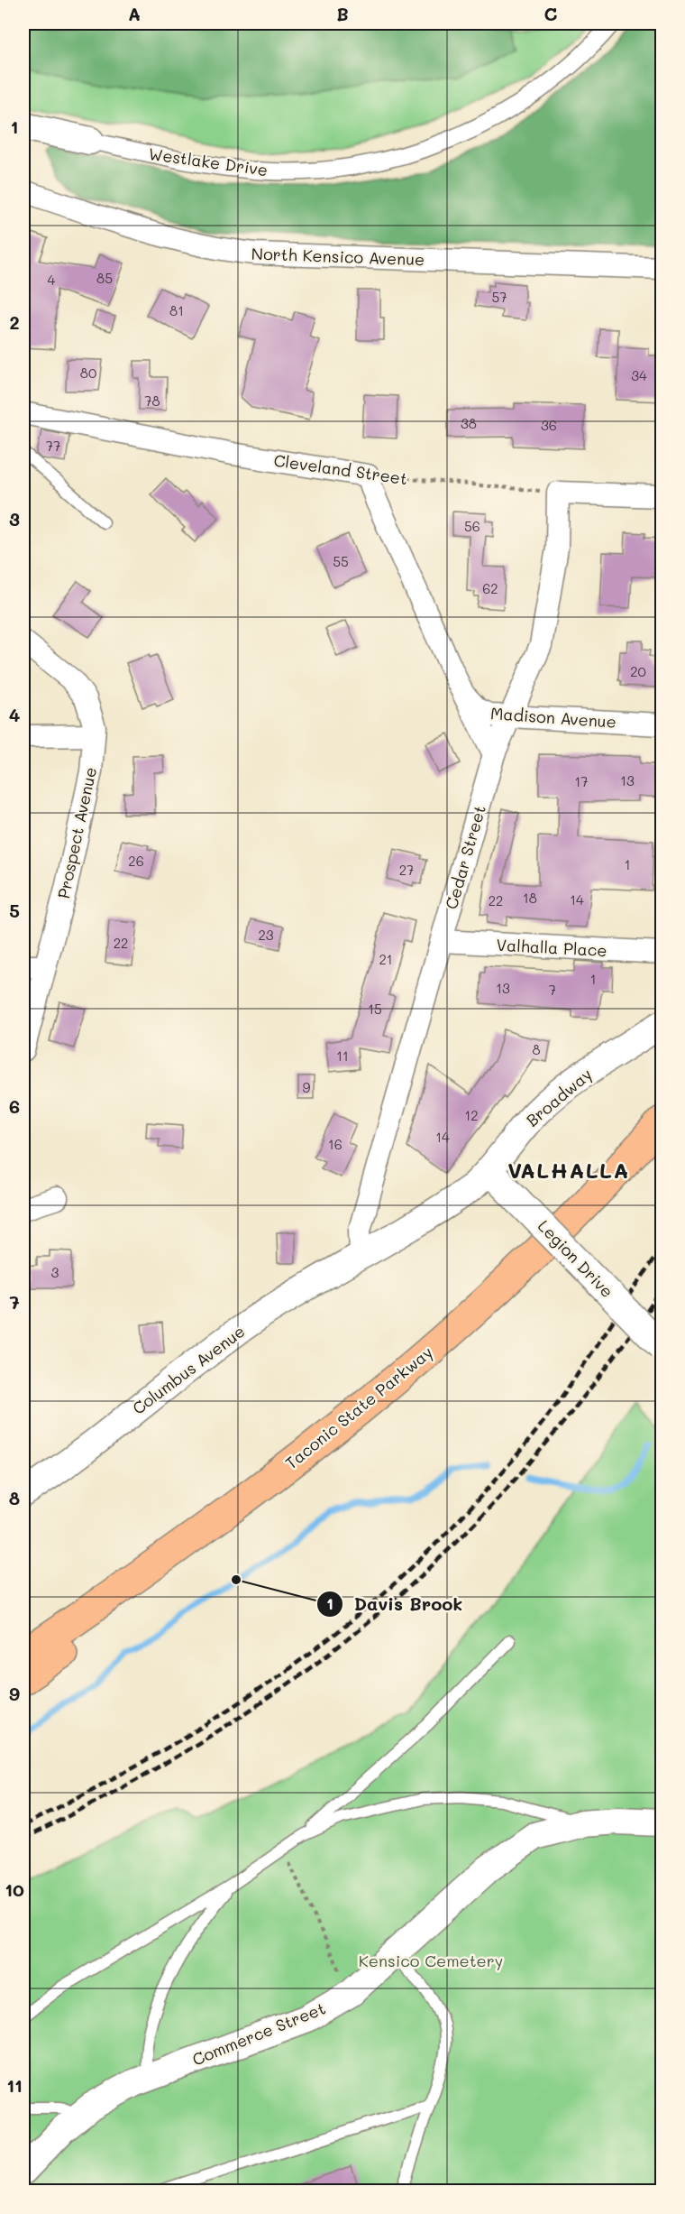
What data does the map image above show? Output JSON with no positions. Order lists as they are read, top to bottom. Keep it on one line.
{"streets":{"highway":["Taconic State Parkway"],"street":["Westlake Drive","North Kensico Avenue","Cleveland Street","Madison Avenue","Prospect Avenue","Cedar Street","Valhalla Place","Broadway","Legion Drive","Columbus Avenue","Commerce Street"]},"crossings":[["Cleveland Street","Cedar Street"],["Madison Avenue","Cedar Street"],["Cedar Street","Valhalla Place"],["Cedar Street","Broadway"],["Cedar Street","Columbus Avenue"],["Broadway","Legion Drive"],["Broadway","Columbus Avenue"]],"districts":["VALHALLA"],"parks":["Kensico Cemetery"],"places":["Davis Brook"],"house_numbers":["85","4","57","81","80","34","78","38","36","77","56","55","62","20","13","17","26","1","27","18","14","22","23","22","21","1","13","7","15","8","11","9","12","14","16","3"],"grid":{"columns":["A","B","C"],"rows":["1","2","3","4","5","6","7","8","9","10","11"]}}
